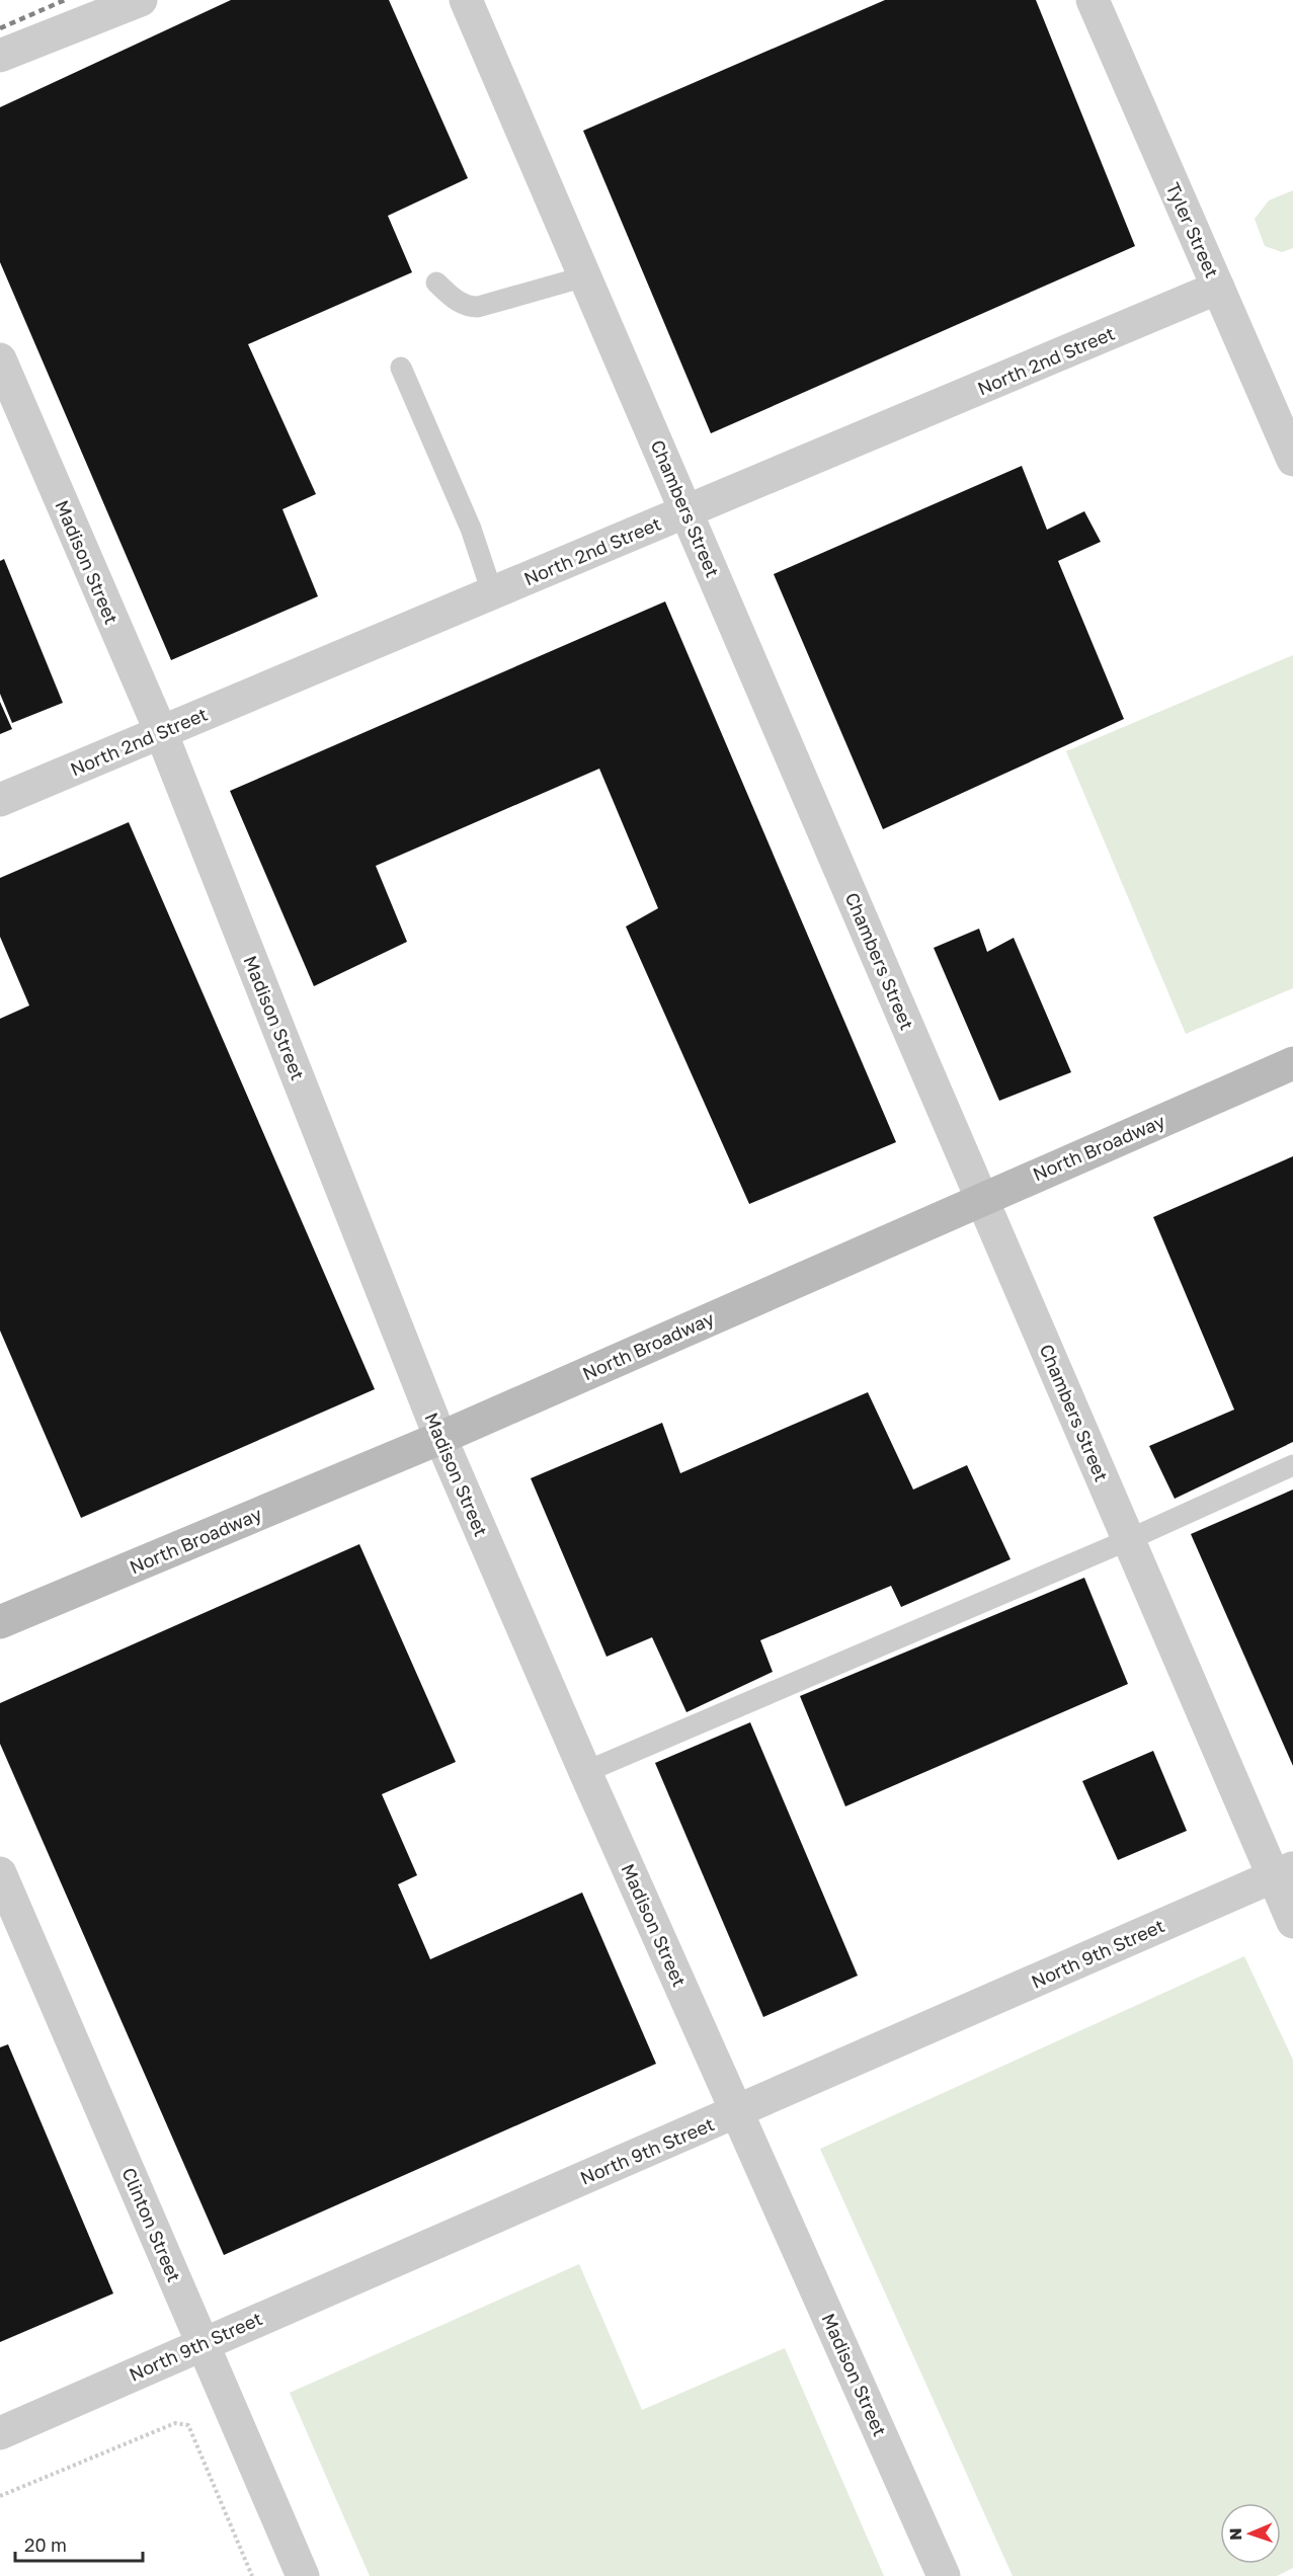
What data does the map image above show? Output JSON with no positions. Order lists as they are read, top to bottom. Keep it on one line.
{"streets":{"main road":["North Broadway"],"street":["Tyler Street","North 2nd Street","Chambers Street","Madison Street","North 9th Street","Clinton Street"]},"crossings":[["Tyler Street","North 2nd Street"],["North 2nd Street","Chambers Street"],["North 2nd Street","Madison Street"],["Chambers Street","North Broadway"],["Chambers Street","North 9th Street"],["Madison Street","North Broadway"],["Madison Street","North 9th Street"],["North 9th Street","Clinton Street"]],"scale_bar":"20 m","north":"left"}
